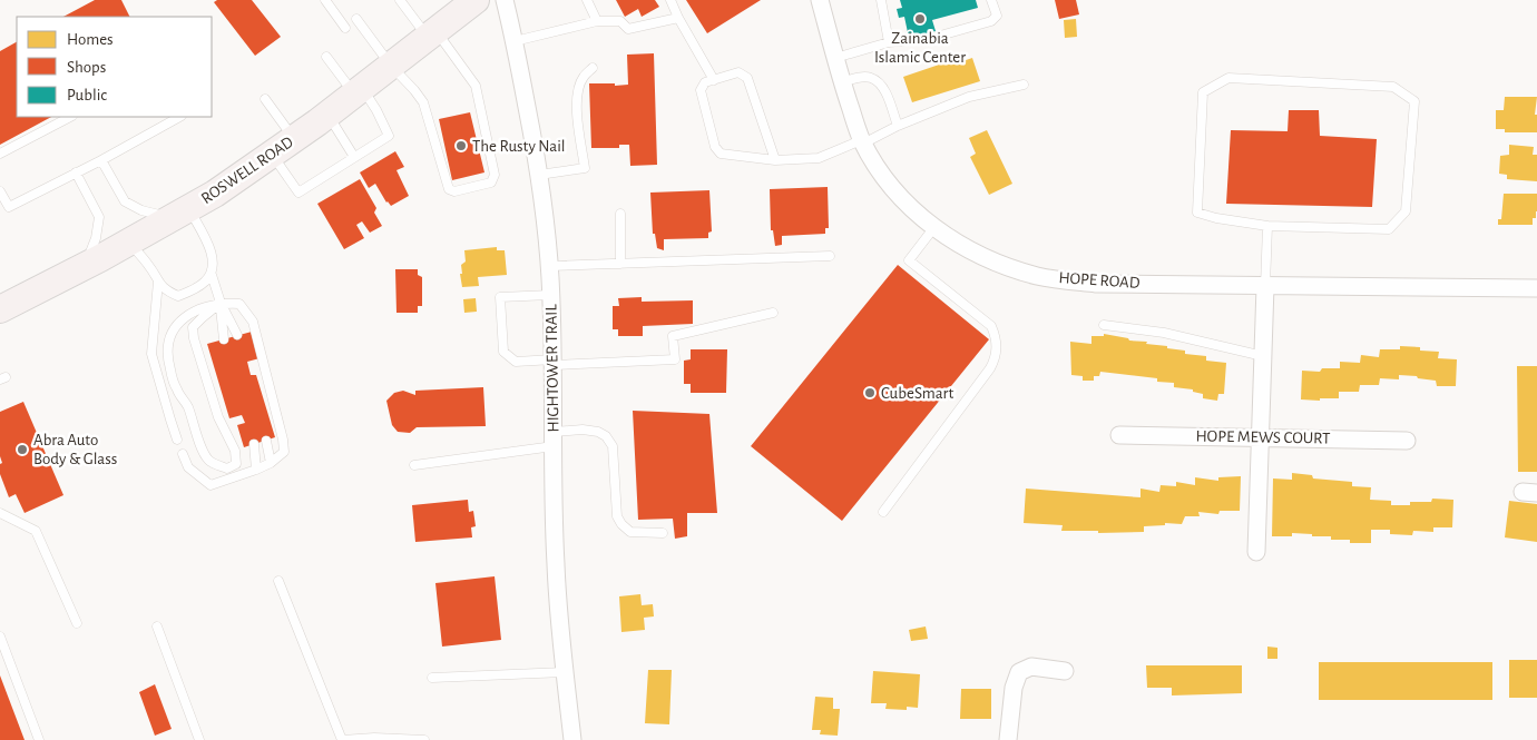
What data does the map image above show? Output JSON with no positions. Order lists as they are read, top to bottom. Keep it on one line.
{"streets":{"main road":["ROSWELL ROAD"],"street":["HOPE ROAD","HIGHTOWER TRAIL","HOPE MEWS COURT"]},"places":["Zainabia Islamic Center","The Rusty Nail","CubeSmart","Abra Auto Body & Glass"],"legend":["Homes","Shops","Public"]}
